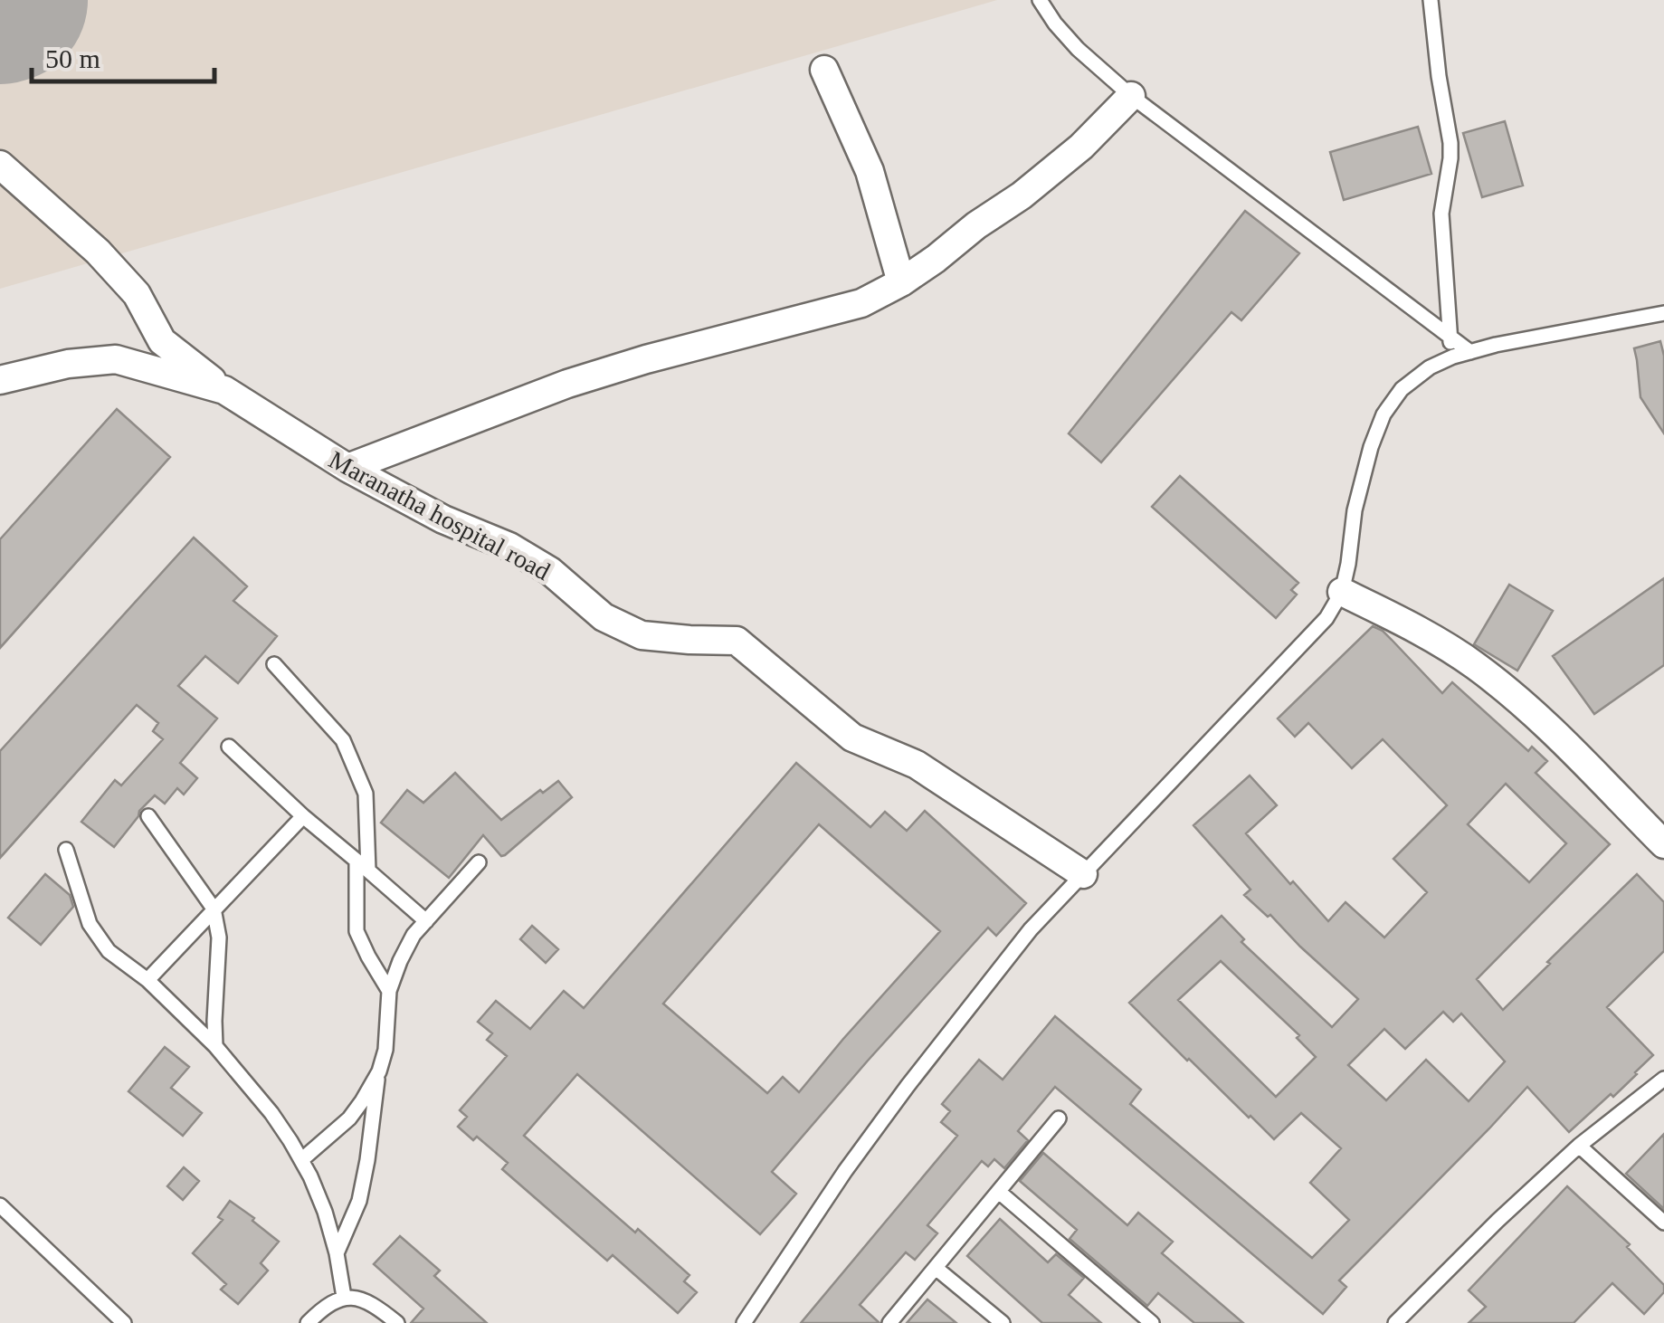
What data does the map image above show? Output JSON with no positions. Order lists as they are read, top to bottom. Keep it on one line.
{"streets":{"street":["Maranatha hospital road"]},"scale_bar":"50 m"}
